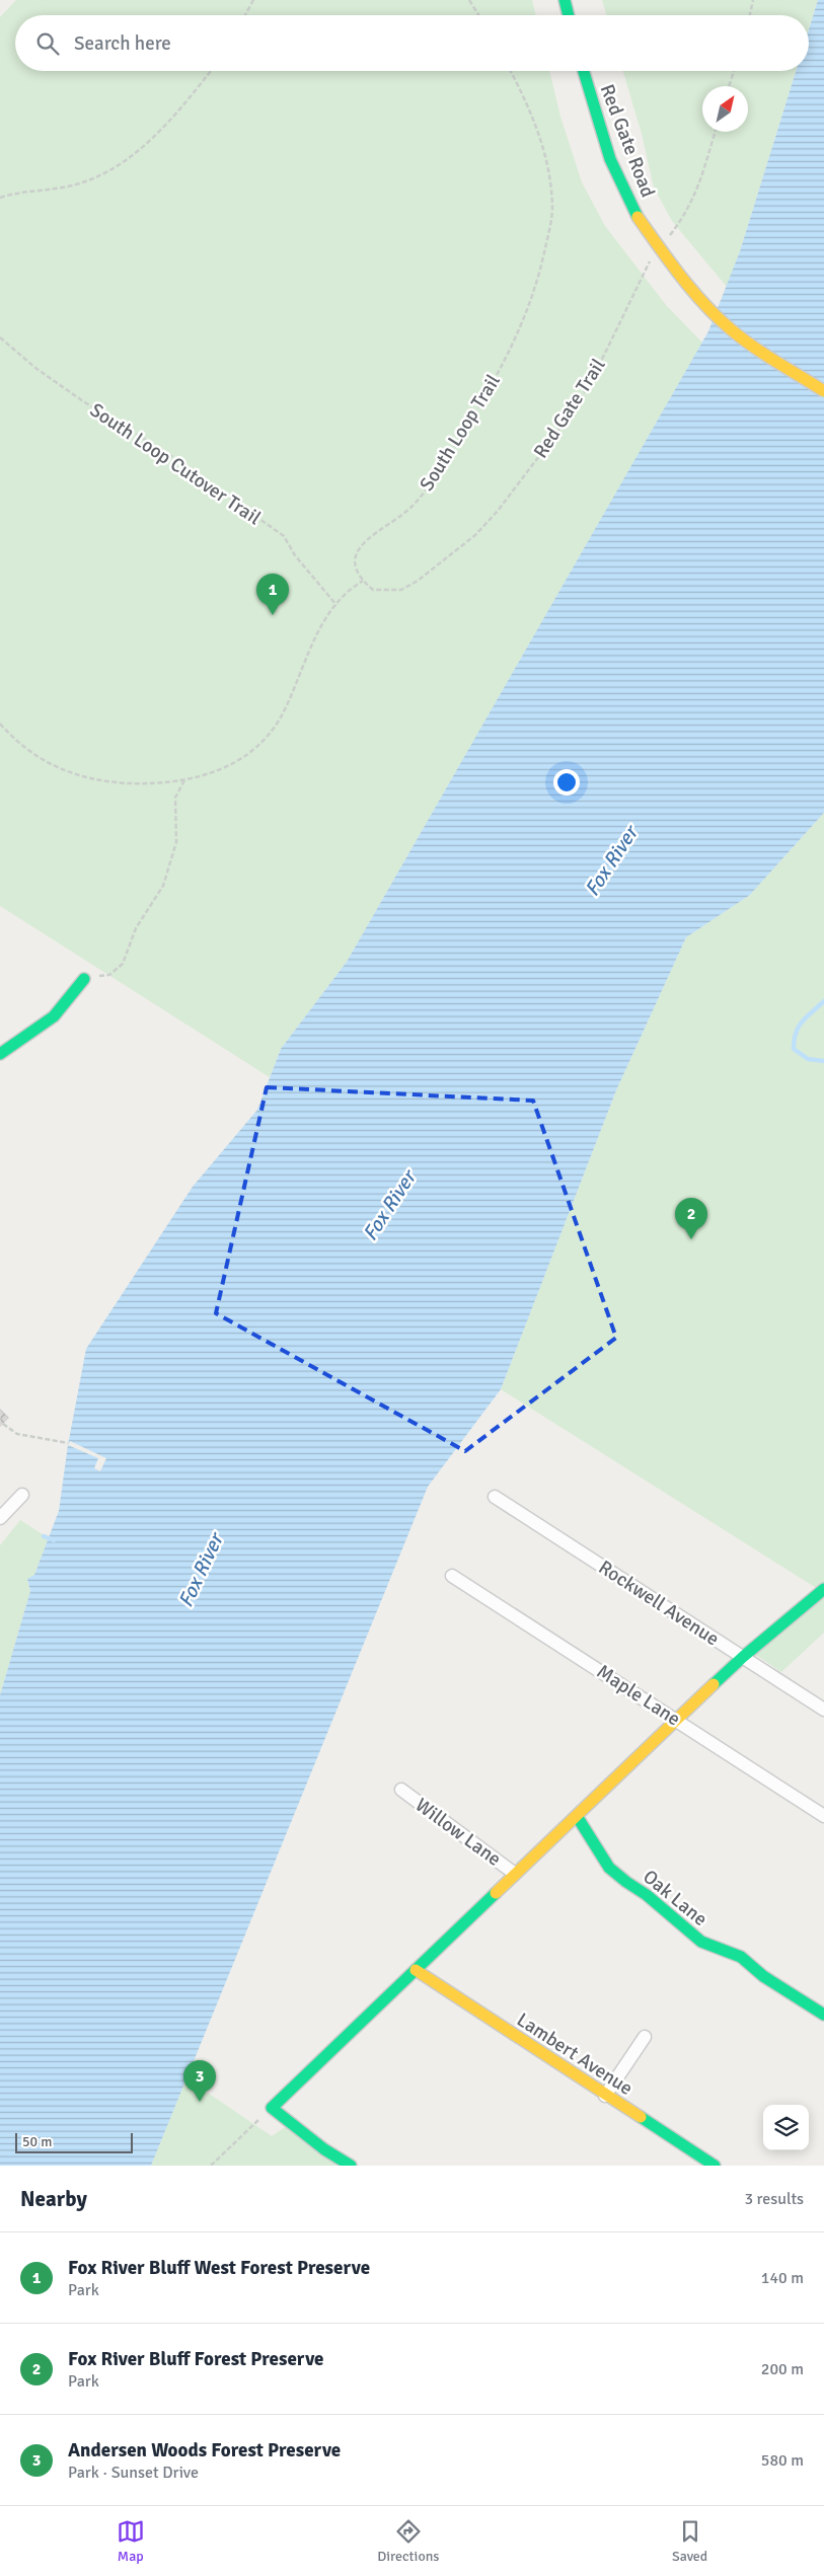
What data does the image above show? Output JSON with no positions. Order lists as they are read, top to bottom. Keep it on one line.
{"streets":{"street":["Red Gate Road","Rockwell Avenue","Maple Lane","Willow Lane","Oak Lane","Lambert Avenue"],"path":["Red Gate Trail","South Loop Trail","South Loop Cutover Trail"]},"crossings":[["Red Gate Trail","South Loop Trail"]],"water":["Fox River"],"scale_bar":"50 m","north":"top right","page":{"search":"Search here","pins":["1","2","3"],"scale":"50 m","heading":["Nearby","3 results"],"list":[{"mark":"1","name":"Fox River Bluff West Forest Preserve","note":"Park","value":"140 m"},{"mark":"2","name":"Fox River Bluff Forest Preserve","note":"Park","value":"200 m"},{"mark":"3","name":"Andersen Woods Forest Preserve","note":"Park · Sunset Drive","value":"580 m"}],"nav":["Map","Directions","Saved"]}}
